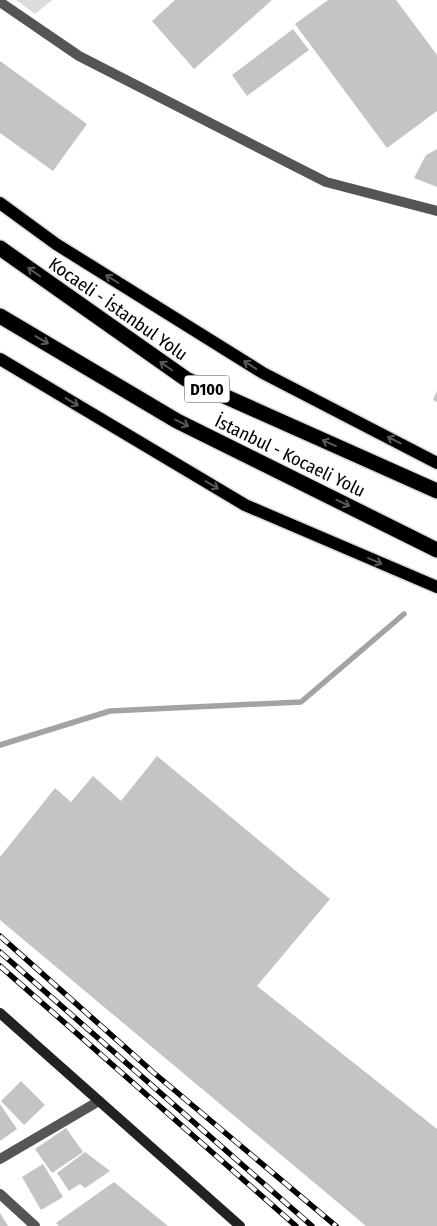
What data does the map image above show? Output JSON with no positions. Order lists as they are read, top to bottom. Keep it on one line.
{"streets":{"highway":["Kocaeli - İstanbul Yolu","D100","İstanbul - Kocaeli Yolu"]},"one_way":["Kocaeli - İstanbul Yolu","İstanbul - Kocaeli Yolu"]}
